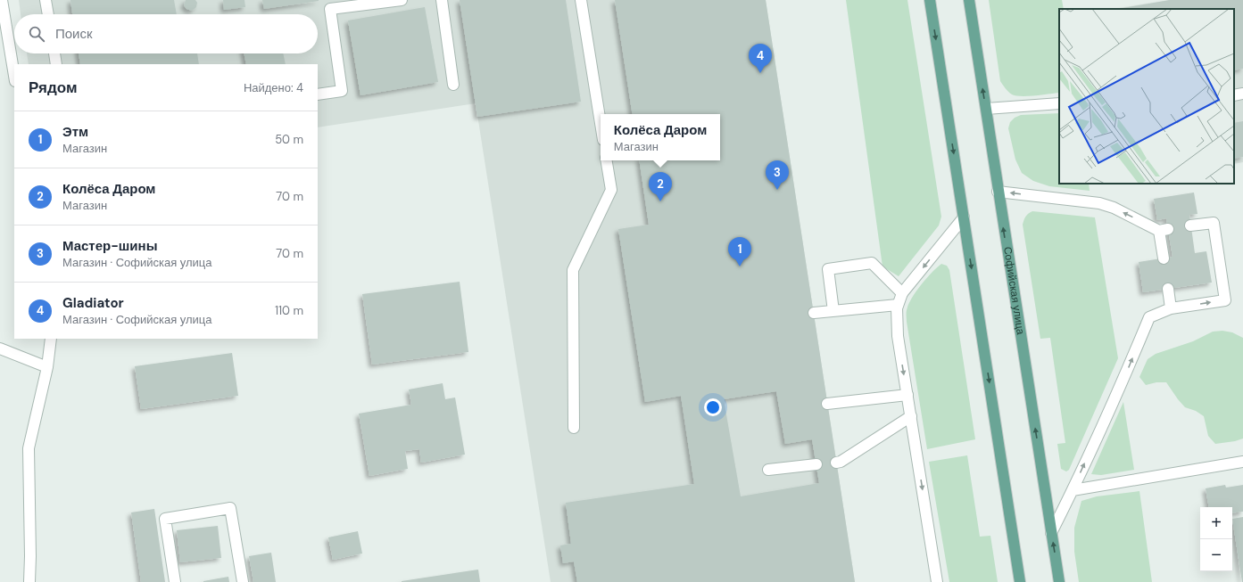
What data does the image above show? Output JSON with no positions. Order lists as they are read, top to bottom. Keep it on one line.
{"streets":{"main road":["Софийская улица"]},"page":{"search":"Поиск","pins":["4","3","2","1"],"heading":["Рядом","Найдено: 4"],"list":[{"mark":"1","name":"Этм","note":"Магазин","value":"50 m"},{"mark":"2","name":"Колёса Даром","note":"Магазин","value":"70 m"},{"mark":"3","name":"Мастер-шины","note":"Магазин · Софийская улица","value":"70 m"},{"mark":"4","name":"Gladiator","note":"Магазин · Софийская улица","value":"110 m"}],"popup":["Колёса Даром","Магазин"],"map_buttons":["+","−"]}}
